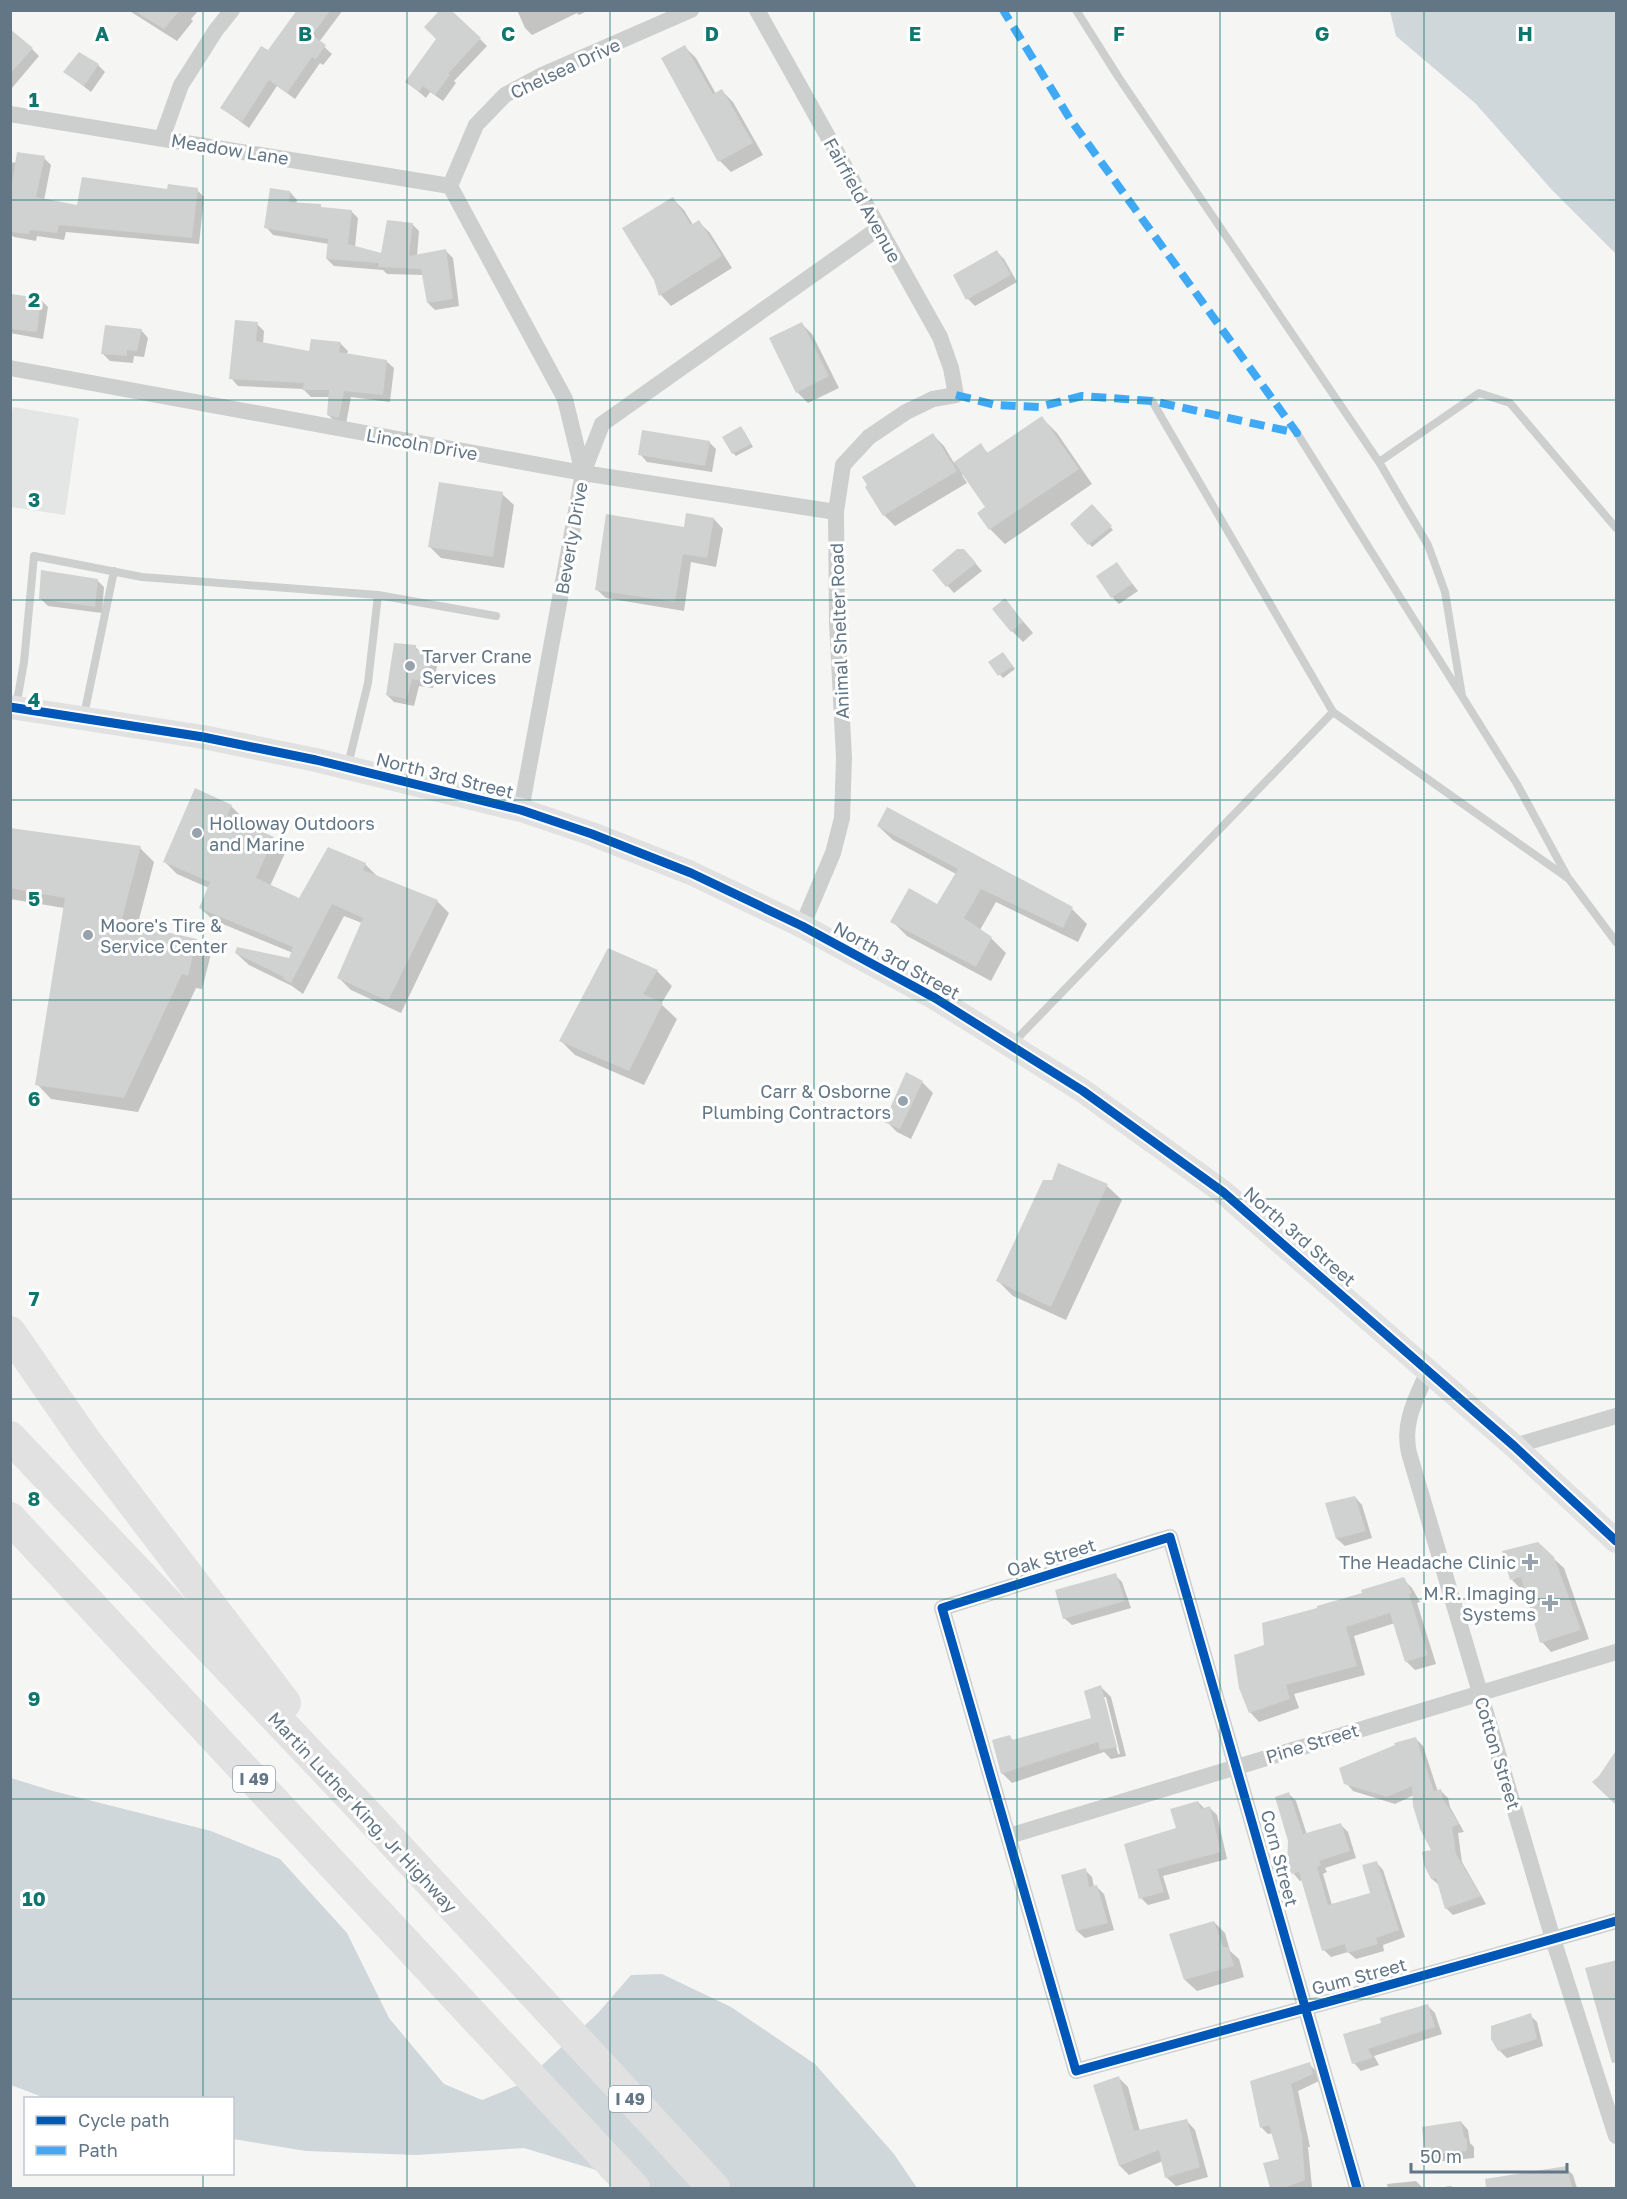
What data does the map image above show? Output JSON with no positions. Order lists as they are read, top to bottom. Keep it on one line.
{"streets":{"highway":["I 49","Martin Luther King, Jr Highway"],"main road":["North 3rd Street"],"street":["Chelsea Drive","Meadow Lane","Fairfield Avenue","Lincoln Drive","Beverly Drive","Animal Shelter Road","Oak Street","Pine Street","Cotton Street","Corn Street","Gum Street"]},"crossings":[["Chelsea Drive","Meadow Lane"],["Chelsea Drive","Beverly Drive"],["Meadow Lane","Beverly Drive"],["Fairfield Avenue","Animal Shelter Road"],["Lincoln Drive","Beverly Drive"],["Lincoln Drive","Animal Shelter Road"],["Beverly Drive","North 3rd Street"],["Animal Shelter Road","North 3rd Street"],["North 3rd Street","Cotton Street"],["Oak Street","Pine Street"],["Oak Street","Corn Street"],["Oak Street","Gum Street"],["Pine Street","Cotton Street"],["Pine Street","Corn Street"],["Pine Street","Gum Street"],["Cotton Street","Gum Street"],["Corn Street","Gum Street"]],"places":{"other":["Tarver Crane Services","Holloway Outdoors and Marine","Moore's Tire & Service Center","Carr & Osborne Plumbing Contractors"],"health":["The Headache Clinic","M.R. Imaging Systems"]},"legend":["Cycle path","Path"],"scale_bar":"50 m","grid":{"columns":["A","B","C","D","E","F","G","H"],"rows":["1","2","3","4","5","6","7","8","9","10"]}}
